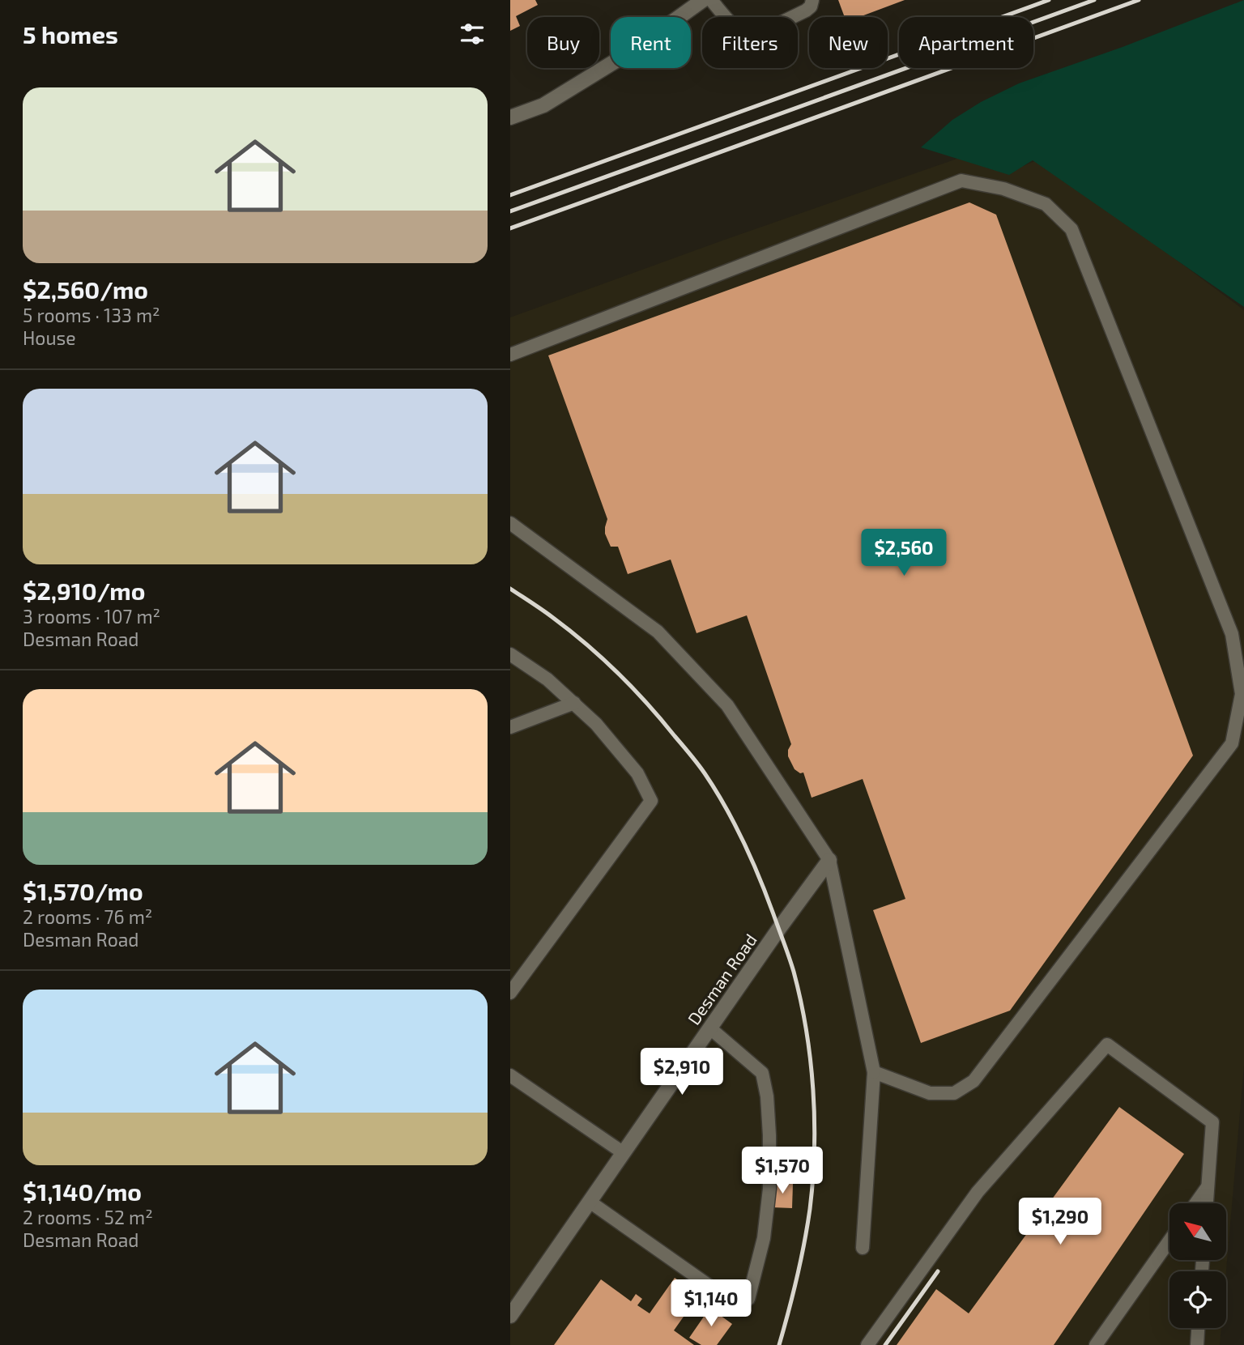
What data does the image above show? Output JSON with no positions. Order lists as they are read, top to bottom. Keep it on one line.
{"streets":{"street":["Desman Road"]},"north":"top left","page":{"heading":"5 homes","chip":["Buy","Rent","Filters","New","Apartment"],"list":[{"name":"$2,560/mo","note":"5 rooms · 133 m² · House"},{"name":"$2,910/mo","note":"3 rooms · 107 m² · Desman Road"},{"name":"$1,570/mo","note":"2 rooms · 76 m² · Desman Road"},{"name":"$1,140/mo","note":"2 rooms · 52 m² · Desman Road"}],"price":["$2,560","$2,910","$1,570","$1,290","$1,140"]}}
